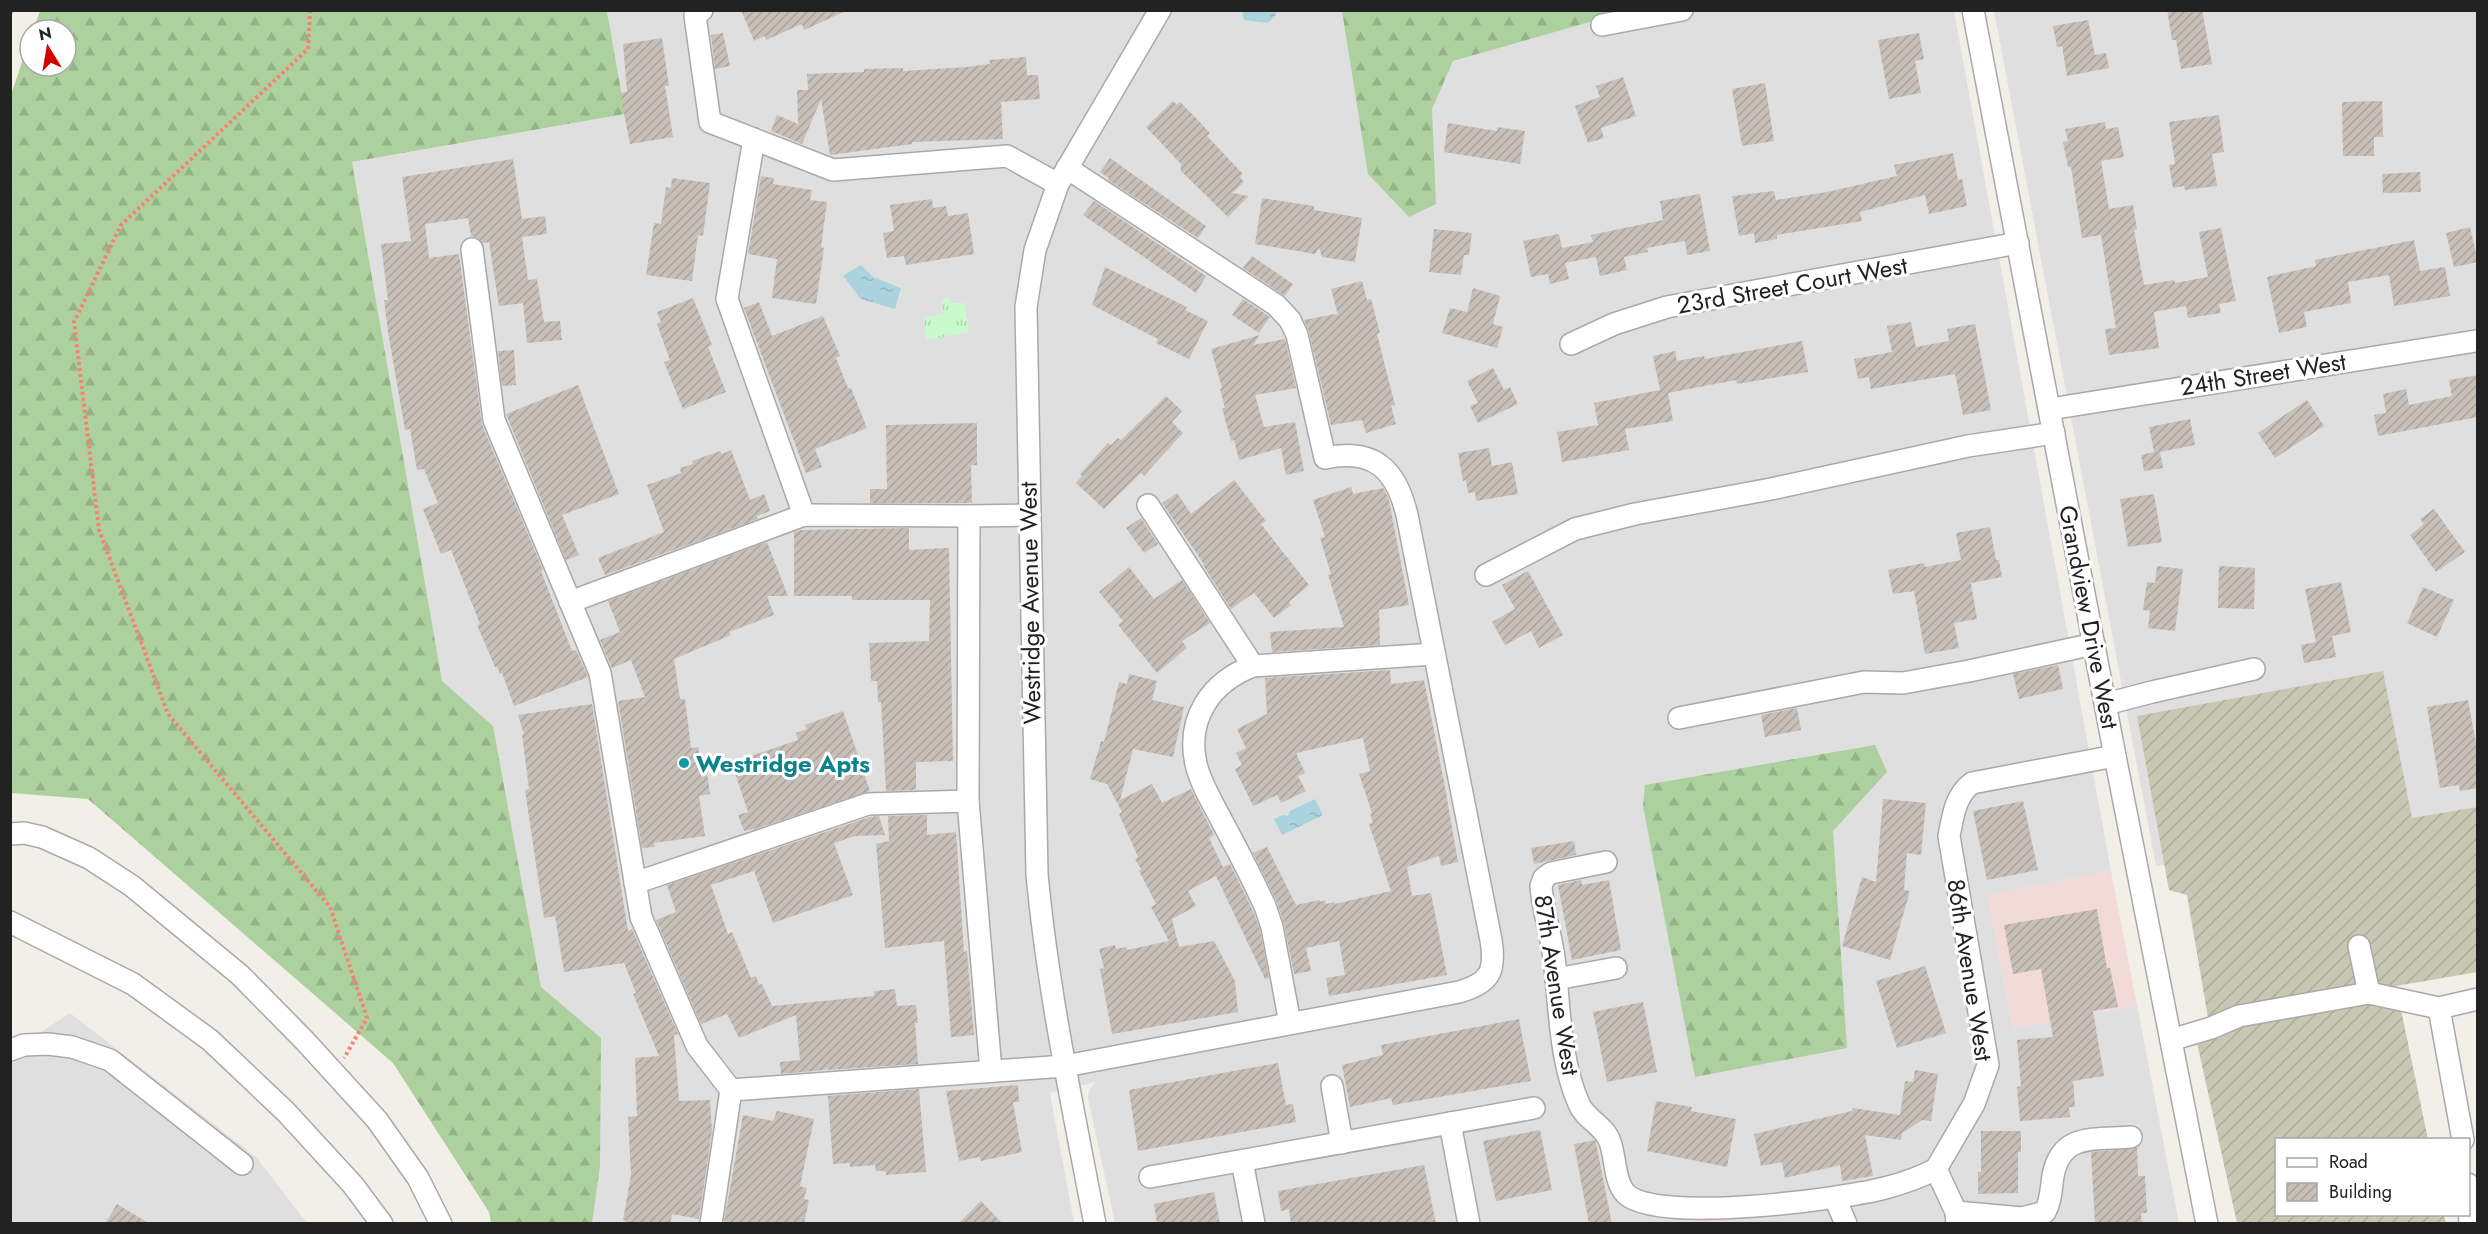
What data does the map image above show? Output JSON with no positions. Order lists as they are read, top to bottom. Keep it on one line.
{"streets":{"street":["23rd Street Court West","24th Street West","Westridge Avenue West","Grandview Drive West","86th Avenue West","87th Avenue West"]},"crossings":[["23rd Street Court West","Grandview Drive West"],["24th Street West","Grandview Drive West"],["Grandview Drive West","86th Avenue West"],["86th Avenue West","87th Avenue West"]],"places":["Westridge Apts"],"legend":["Road","Building"],"north":"top"}
